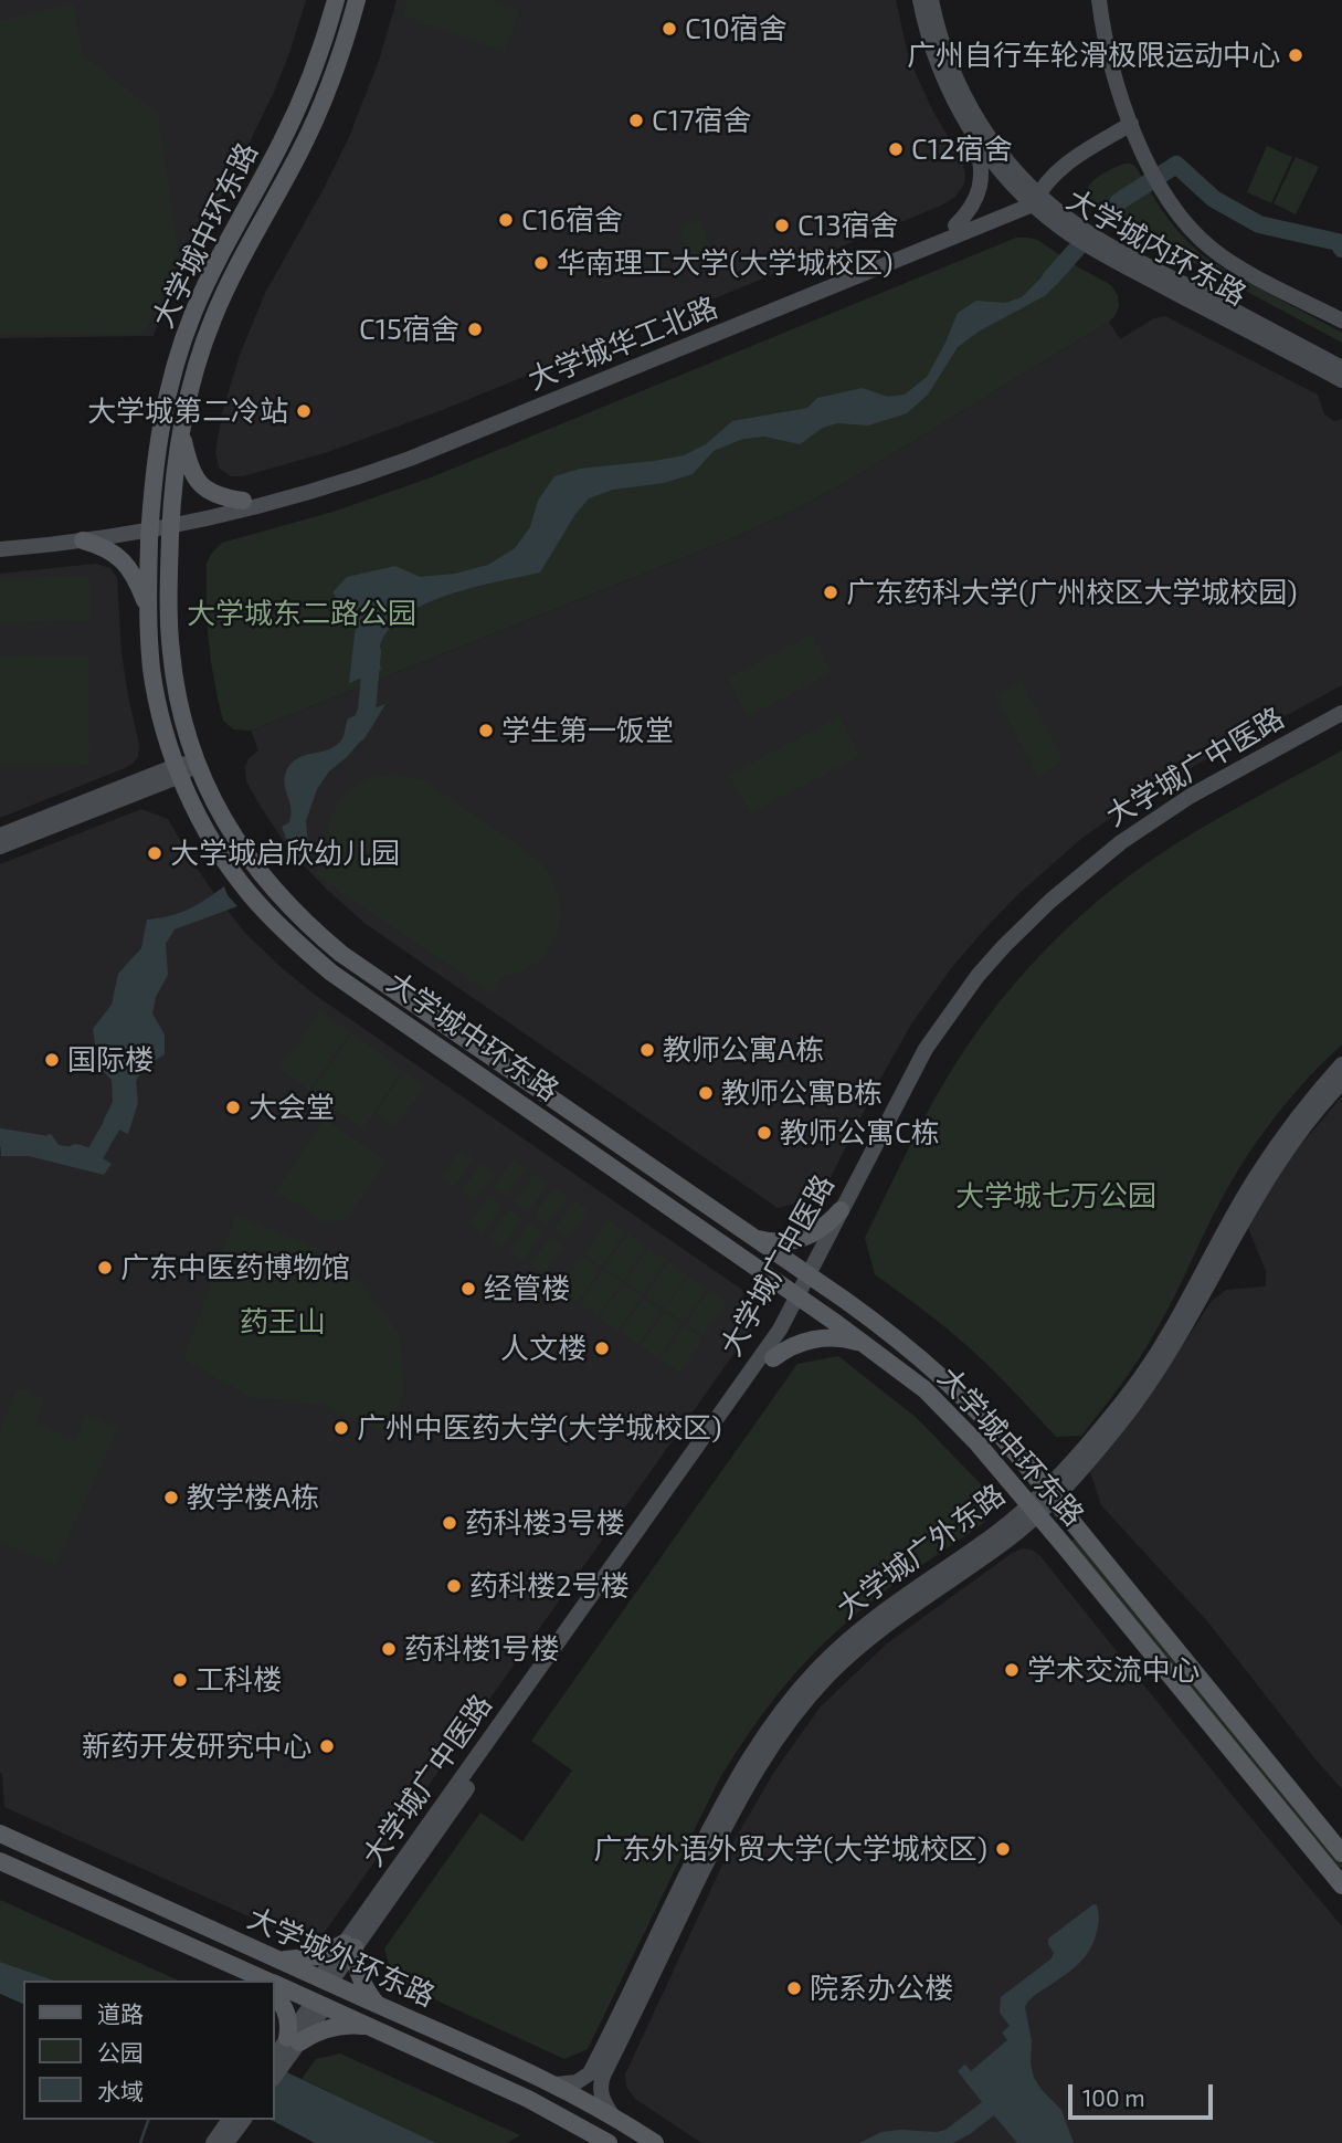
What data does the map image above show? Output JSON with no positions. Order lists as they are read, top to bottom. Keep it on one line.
{"streets":{"main road":["大学城中环东路","大学城内环东路","大学城华工北路","大学城广中医路","大学城广外东路","大学城外环东路"]},"crossings":[["大学城中环东路","大学城华工北路"],["大学城中环东路","大学城广中医路"],["大学城中环东路","大学城广外东路"],["大学城内环东路","大学城华工北路"],["大学城广中医路","大学城外环东路"],["大学城广外东路","大学城外环东路"]],"parks":["大学城东二路公园","大学城七万公园","药王山"],"places":["C10宿舍","广州自行车轮滑极限运动中心","C17宿舍","C12宿舍","C16宿舍","C13宿舍","华南理工大学(大学城校区)","C15宿舍","大学城第二冷站","广东药科大学(广州校区大学城校园)","学生第一饭堂","大学城启欣幼儿园","教师公寓A栋","国际楼","教师公寓B栋","大会堂","教师公寓C栋","广东中医药博物馆","经管楼","人文楼","广州中医药大学(大学城校区)","教学楼A栋","药科楼3号楼","药科楼2号楼","药科楼1号楼","学术交流中心","工科楼","新药开发研究中心","广东外语外贸大学(大学城校区)","院系办公楼"],"legend":["道路","公园","水域"],"scale_bar":"100 m"}
